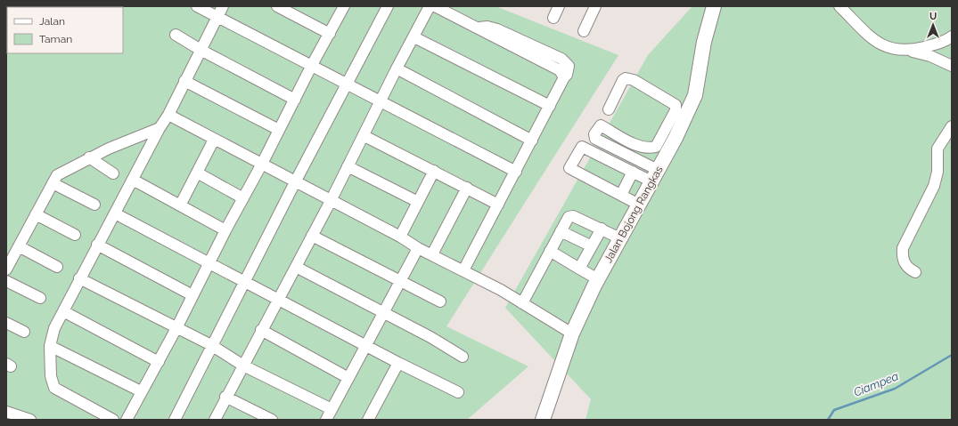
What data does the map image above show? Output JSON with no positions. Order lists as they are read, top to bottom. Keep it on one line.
{"streets":{"main road":["Jalan Bojong Rangkas"]},"water":["Ciampea"],"legend":["Jalan","Taman"],"north":"top"}
